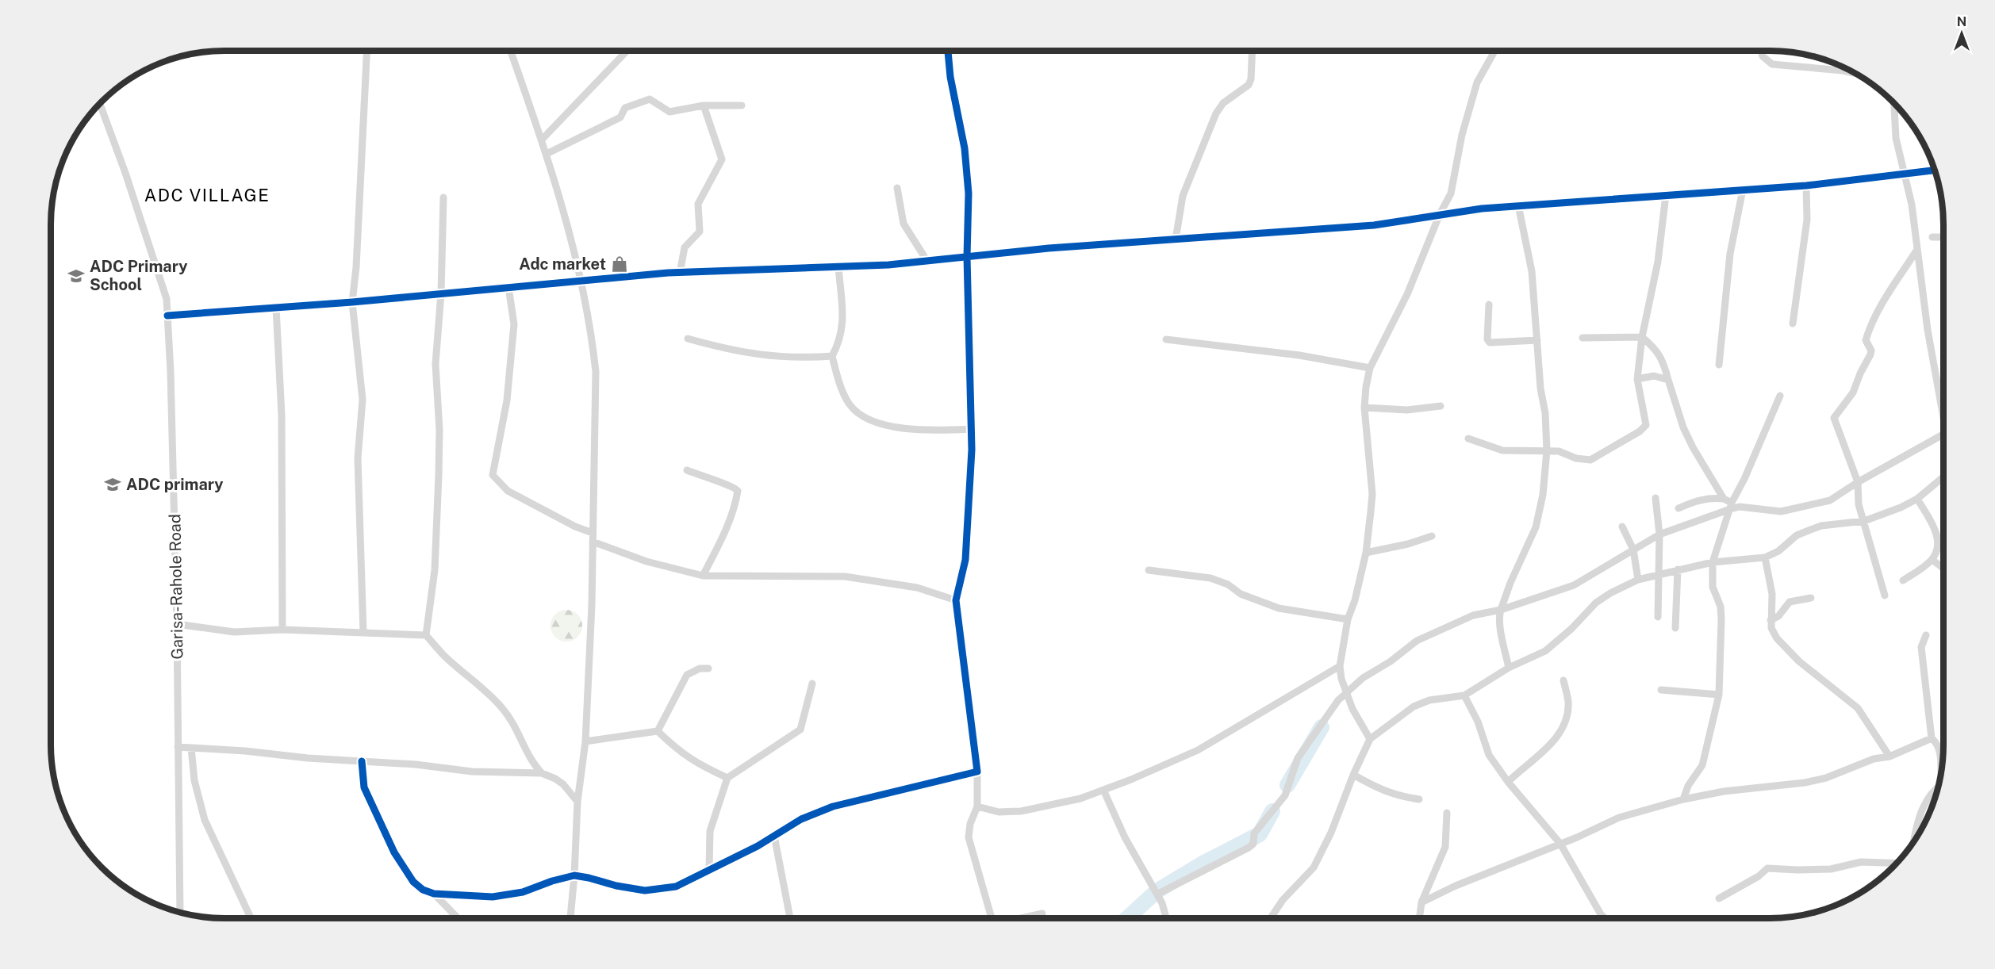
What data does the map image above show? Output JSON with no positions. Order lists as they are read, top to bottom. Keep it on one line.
{"streets":{"street":["Garisa-Rahole Road"]},"districts":["ADC VILLAGE"],"places":{"shop":["Adc market"],"school or university":["ADC Primary School","ADC primary"]},"north":"top"}
